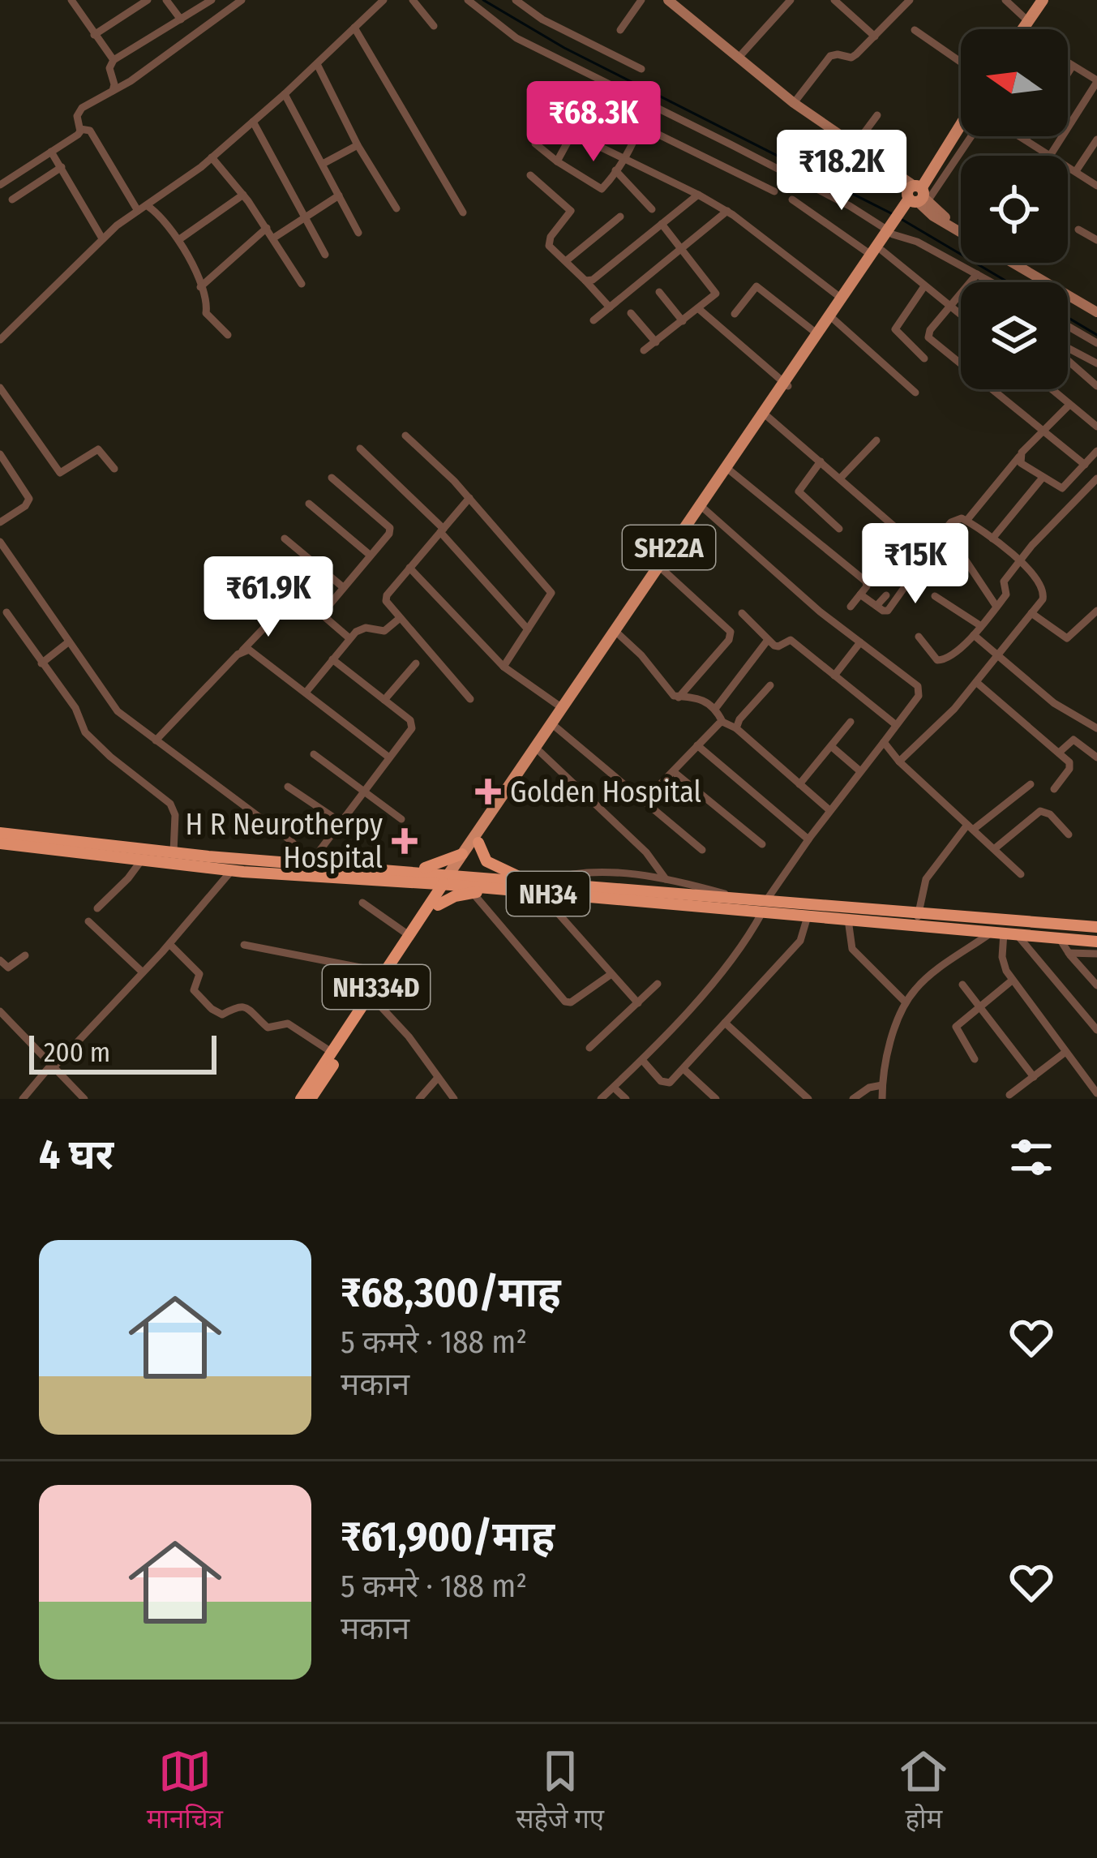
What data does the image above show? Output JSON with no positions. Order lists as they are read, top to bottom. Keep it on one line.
{"streets":{"highway":["NH34","NH334D"],"main road":["SH22A"]},"crossings":[["SH22A","NH34"],["SH22A","NH334D"],["NH34","NH334D"]],"places":{"health":["Golden Hospital","H R Neurotherpy Hospital"]},"scale_bar":"200 m","north":"left","page":{"price":["₹68.3K","₹18.2K","₹15K","₹61.9K"],"scale":"200 m","heading":"4 घर","list":[{"name":"₹68,300/माह","note":"5 कमरे · 188 m² · मकान"},{"name":"₹61,900/माह","note":"5 कमरे · 188 m² · मकान"}],"tabs":["मानचित्र","सहेजे गए","होम"]}}
